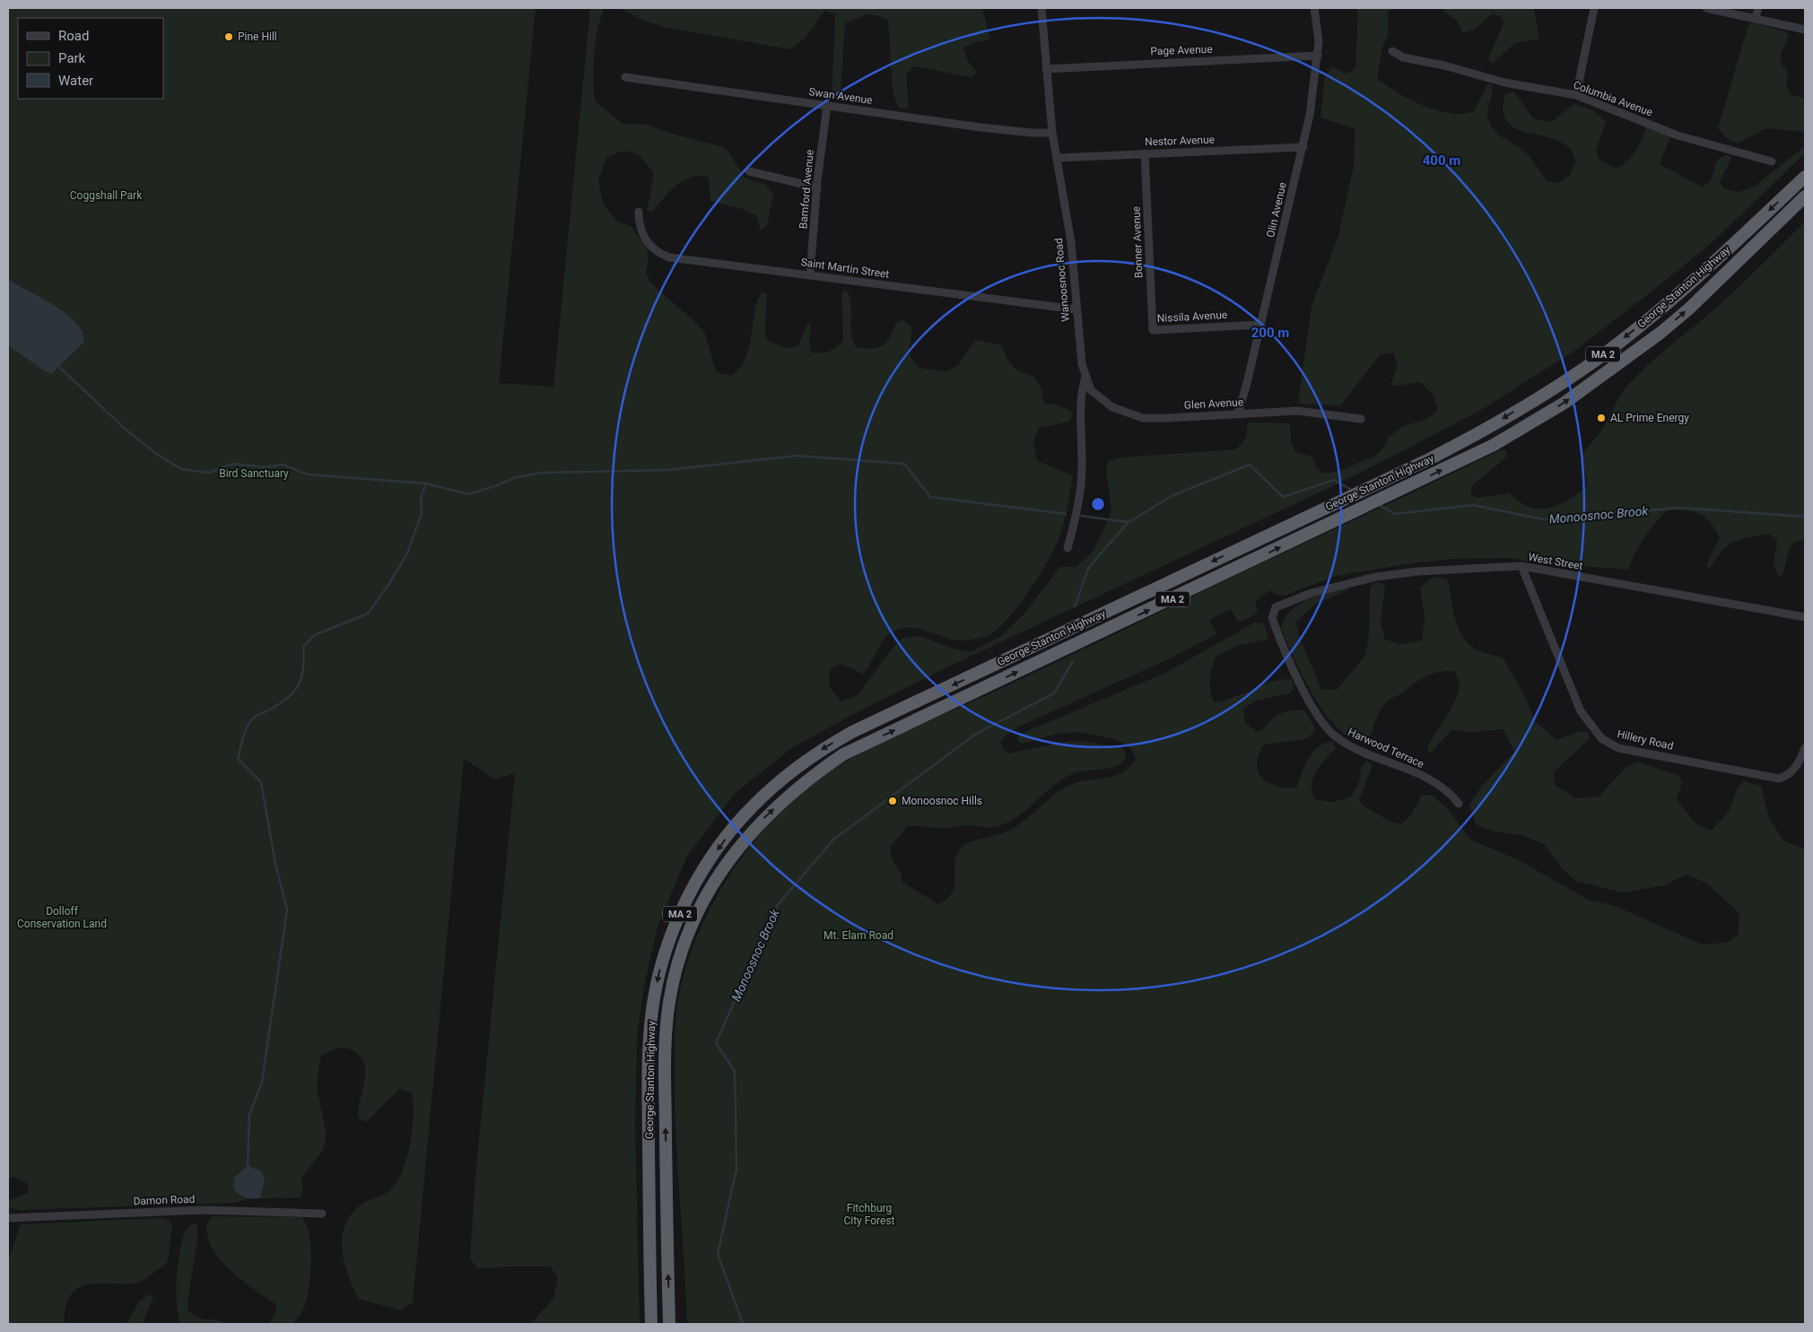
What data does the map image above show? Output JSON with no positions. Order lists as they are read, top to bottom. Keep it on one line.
{"streets":{"highway":["George Stanton Highway","MA 2"],"street":["Page Avenue","Swan Avenue","Columbia Avenue","Nestor Avenue","Bamford Avenue","Olin Avenue","Bonner Avenue","Saint Martin Street","Wanoosnoc Road","Nissila Avenue","Glen Avenue","West Street","Hillery Road","Harwood Terrace","Damon Road"]},"crossings":[["Page Avenue","Olin Avenue"],["Page Avenue","Wanoosnoc Road"],["Swan Avenue","Bamford Avenue"],["Swan Avenue","Wanoosnoc Road"],["Nestor Avenue","Olin Avenue"],["Nestor Avenue","Bonner Avenue"],["Nestor Avenue","Wanoosnoc Road"],["Bamford Avenue","Saint Martin Street"],["Olin Avenue","Nissila Avenue"],["Olin Avenue","Glen Avenue"],["Bonner Avenue","Nissila Avenue"],["Saint Martin Street","Wanoosnoc Road"],["Wanoosnoc Road","Glen Avenue"],["West Street","Hillery Road"],["West Street","Harwood Terrace"]],"water":["Monoosnoc Brook"],"parks":["Coggshall Park","Bird Sanctuary","Dolloff Conservation Land","Mt. Elam Road","Fitchburg City Forest"],"places":["Pine Hill","AL Prime Energy","Monoosnoc Hills"],"legend":["Road","Park","Water"],"rings":["400 m","200 m"]}
